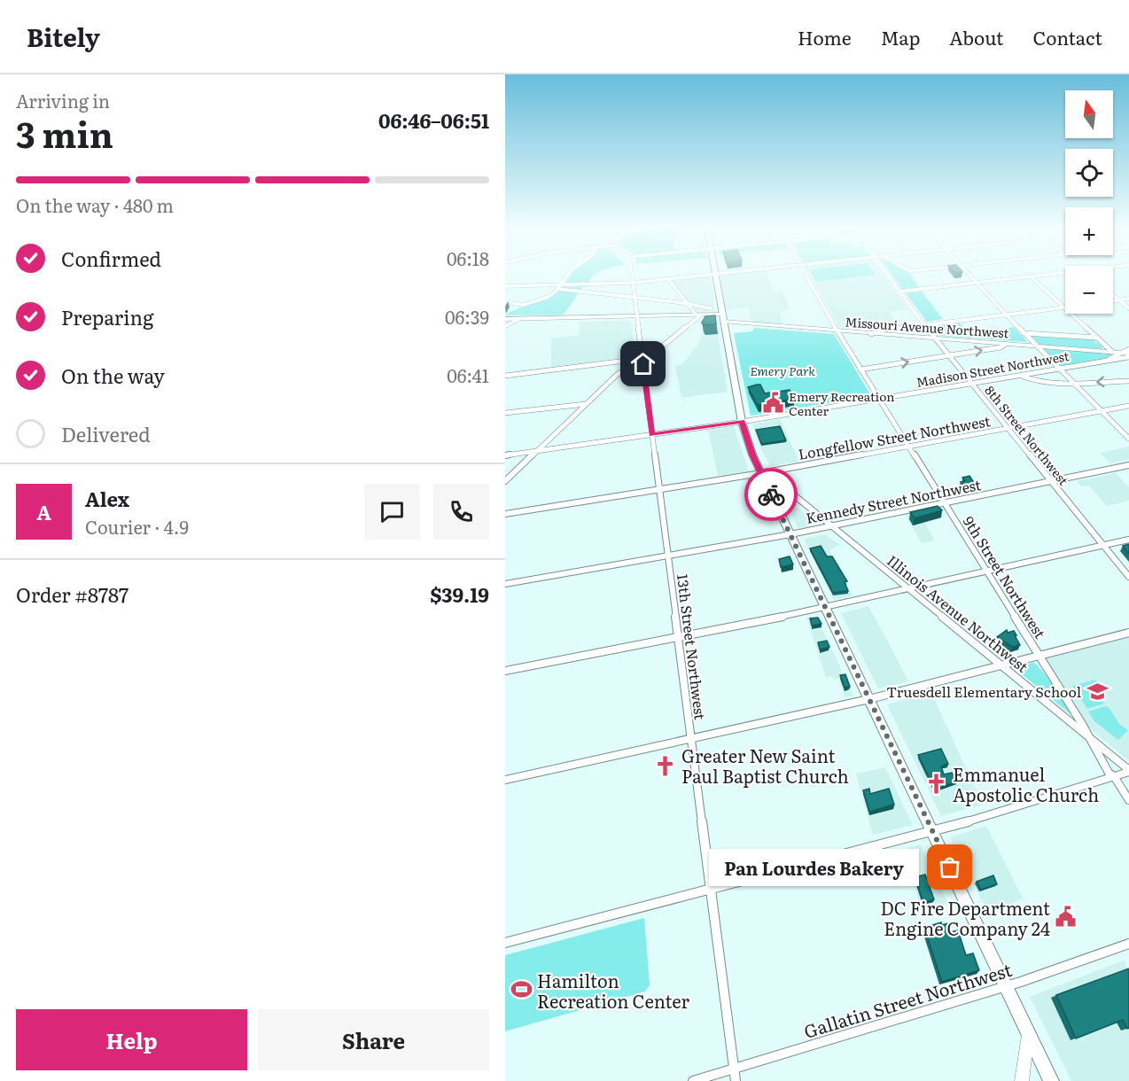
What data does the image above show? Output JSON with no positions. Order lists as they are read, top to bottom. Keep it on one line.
{"streets":{"main road":["Missouri Avenue Northwest"],"street":["Madison Street Northwest","8th Street Northwest","Longfellow Street Northwest","Kennedy Street Northwest","9th Street Northwest","Illinois Avenue Northwest","13th Street Northwest","Gallatin Street Northwest"]},"crossings":[["Missouri Avenue Northwest","Madison Street Northwest"],["Missouri Avenue Northwest","8th Street Northwest"],["Missouri Avenue Northwest","9th Street Northwest"],["Madison Street Northwest","8th Street Northwest"],["Madison Street Northwest","9th Street Northwest"],["Madison Street Northwest","13th Street Northwest"],["8th Street Northwest","Longfellow Street Northwest"],["8th Street Northwest","Kennedy Street Northwest"],["Longfellow Street Northwest","9th Street Northwest"],["Longfellow Street Northwest","13th Street Northwest"],["Kennedy Street Northwest","9th Street Northwest"],["Kennedy Street Northwest","Illinois Avenue Northwest"],["Kennedy Street Northwest","13th Street Northwest"],["9th Street Northwest","Illinois Avenue Northwest"],["13th Street Northwest","Gallatin Street Northwest"]],"parks":["Emery Park"],"places":{"public building":["Emery Recreation Center","DC Fire Department Engine Company 24"],"school or university":["Truesdell Elementary School"],"church":["Greater New Saint Paul Baptist Church","Emmanuel Apostolic Church"],"other":["Pan Lourdes Bakery"],"sports":["Hamilton Recreation Center"]},"north":"top","page":{"header":"Bitely","nav":["Home","Map","About","Contact"],"heading":["3 min","Arriving in","06:46–06:51"],"panel":["Alex","Courier · 4.9","Order #8787","$39.19"],"map_buttons":["+","−"],"bar":"On the way · 480 m","list":[["Confirmed","06:18"],["Preparing","06:39"],["On the way","06:41"],"Delivered"],"round":"A","bubble":"Pan Lourdes Bakery","buttons":["Help","Share"]}}
